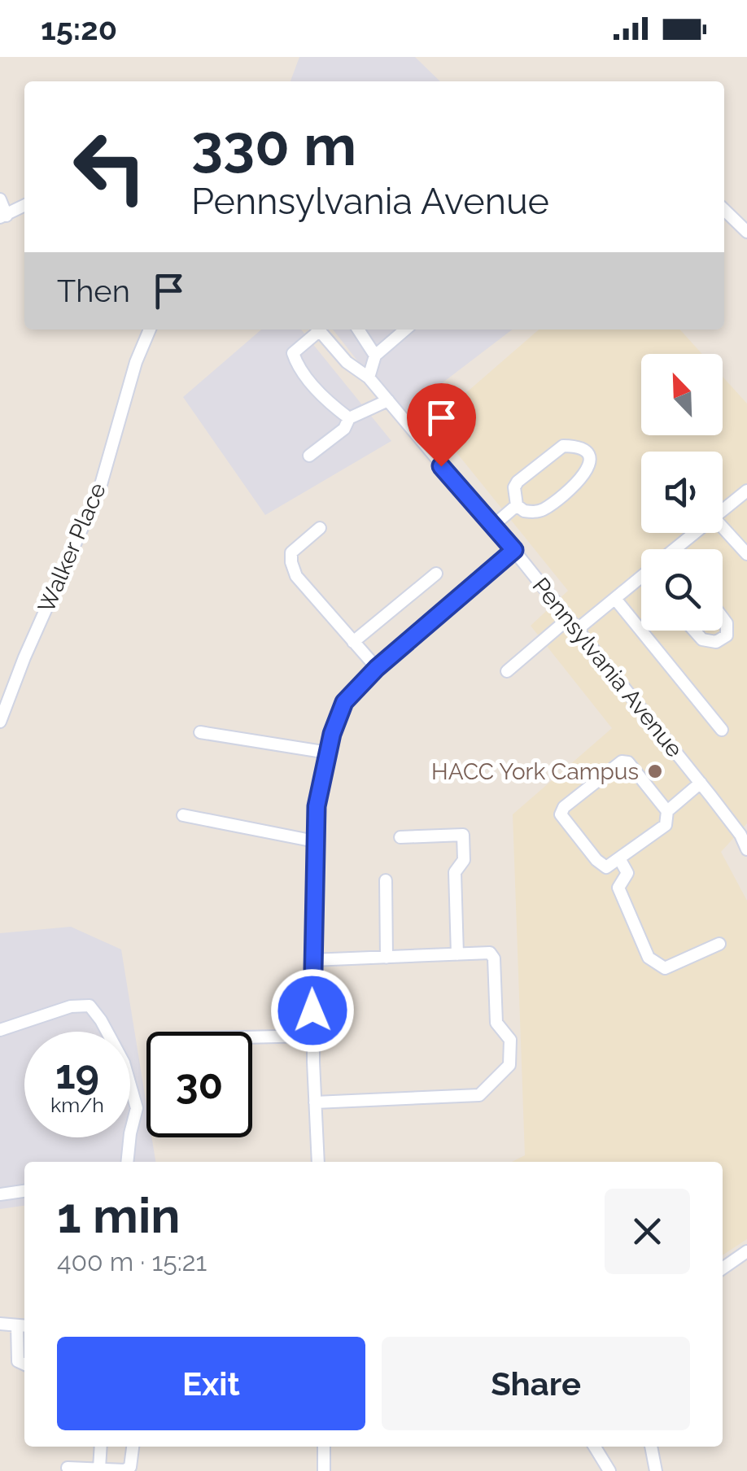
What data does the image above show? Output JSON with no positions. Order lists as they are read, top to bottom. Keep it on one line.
{"streets":{"street":["Walker Place","Pennsylvania Avenue"]},"places":["HACC York Campus"],"north":"top left","page":{"status":"15:20","turn":["330 m","Pennsylvania Avenue"],"then":"Then","speed":"19 km/h","limit":"30","heading":["1 min","400 m · 15:21"],"buttons":["Exit","Share"]}}
